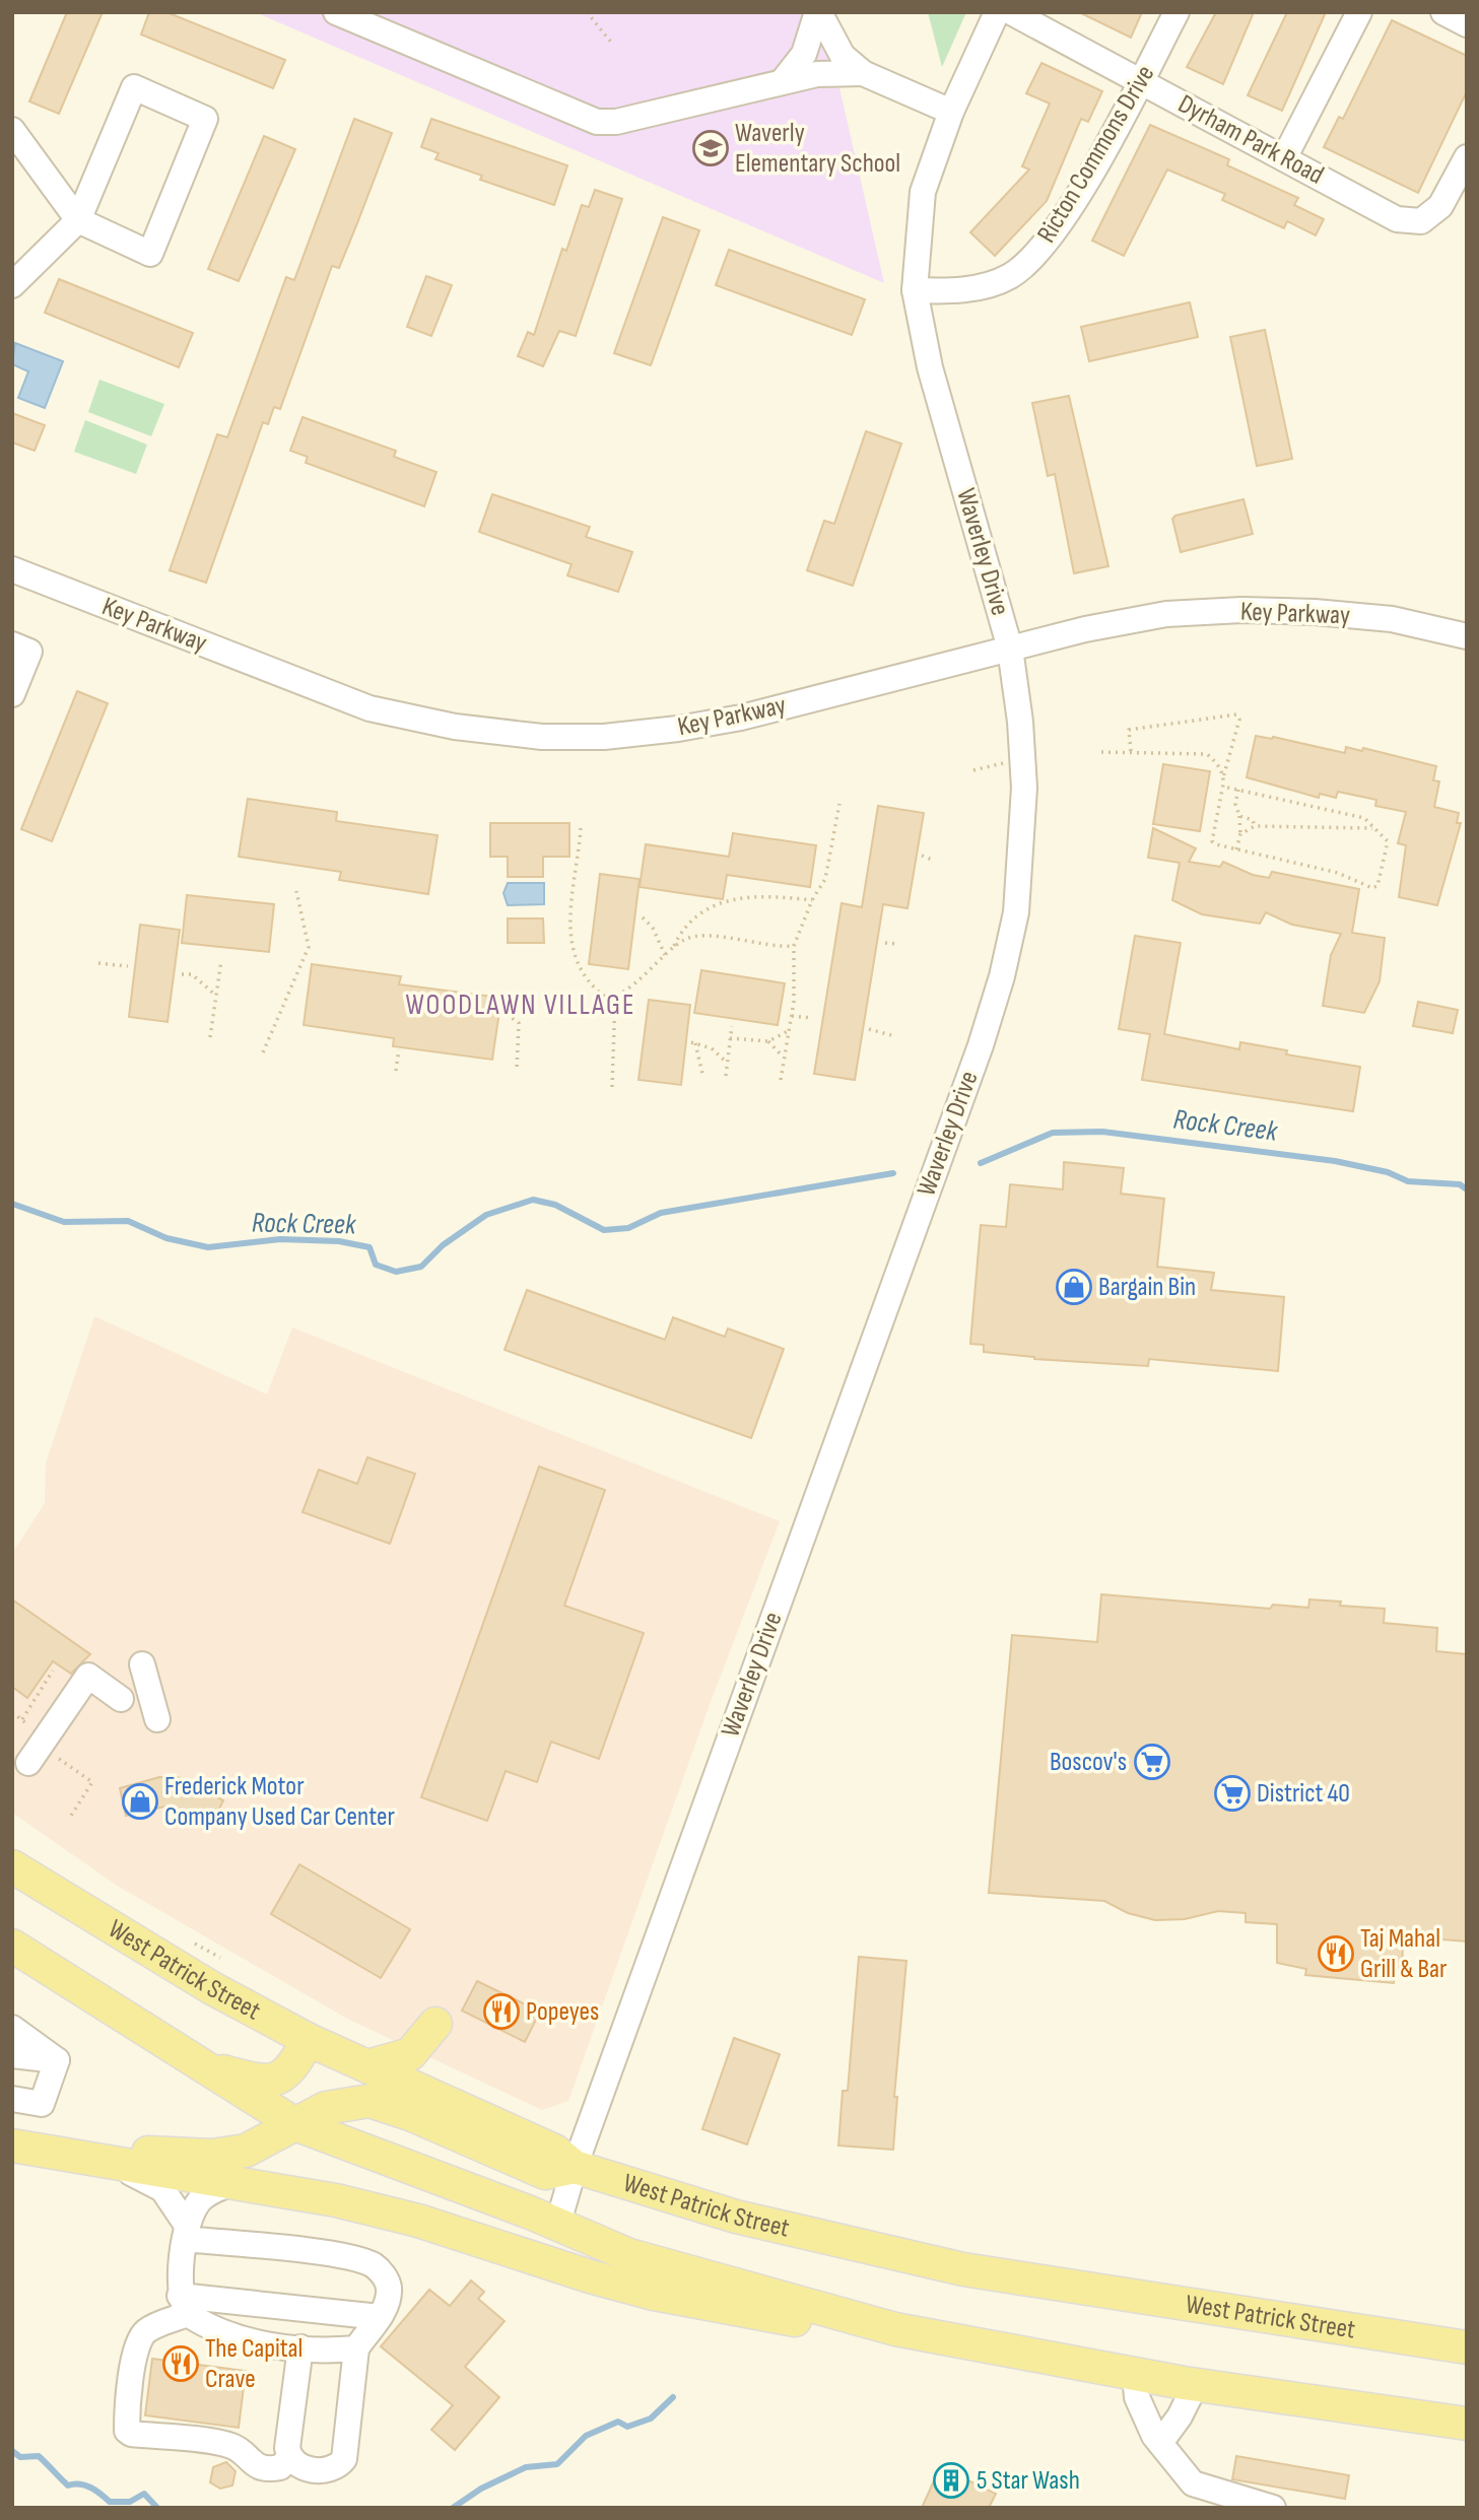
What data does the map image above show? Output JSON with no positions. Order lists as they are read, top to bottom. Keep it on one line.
{"streets":{"main road":["West Patrick Street"],"street":["Dyrham Park Road","Ricton Commons Drive","Waverley Drive","Key Parkway"]},"crossings":[["Dyrham Park Road","Ricton Commons Drive"],["Ricton Commons Drive","Waverley Drive"],["Waverley Drive","Key Parkway"],["Waverley Drive","West Patrick Street"]],"districts":["WOODLAWN VILLAGE"],"water":["Rock Creek"],"places":{"school or university":["Waverly Elementary School"],"shop":["Bargain Bin","Frederick Motor Company Used Car Center"],"supermarket":["Boscov's","District 40"],"restaurant":["Taj Mahal Grill & Bar","Popeyes","The Capital Crave"],"building":["5 Star Wash"]}}
